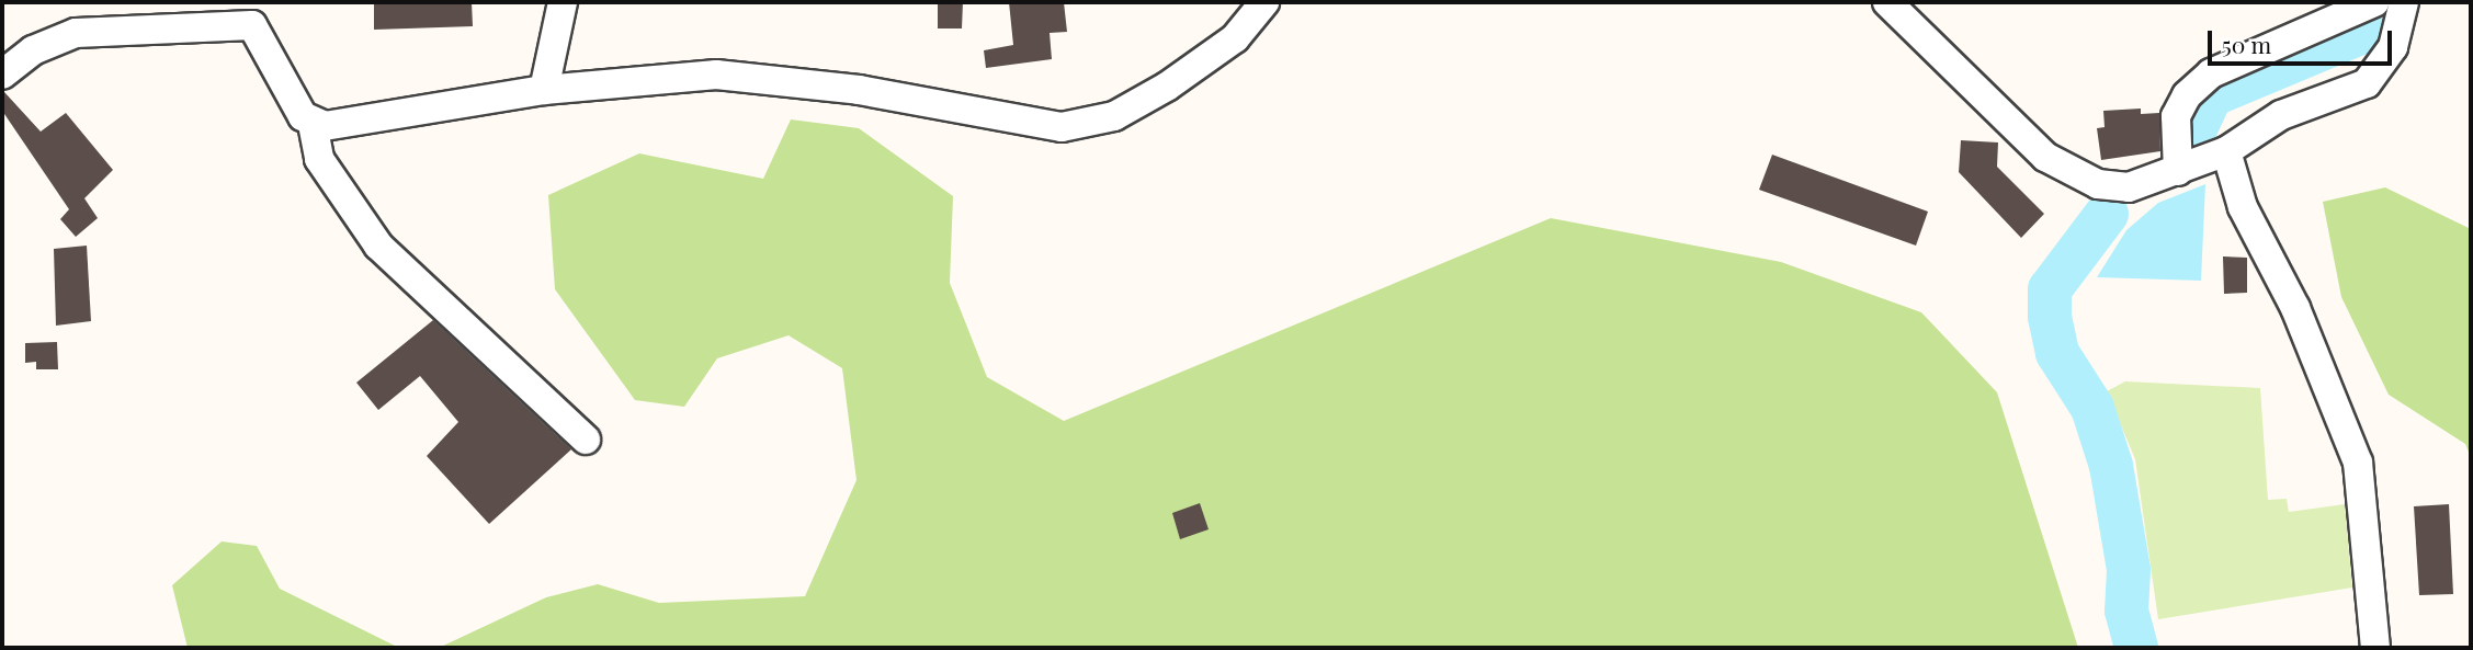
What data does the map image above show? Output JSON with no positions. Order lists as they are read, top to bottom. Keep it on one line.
{"scale_bar":"50 m"}
